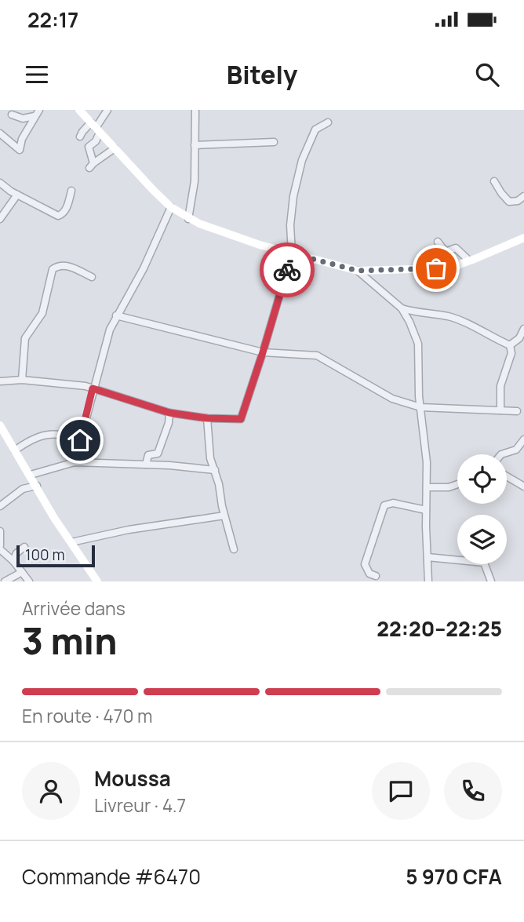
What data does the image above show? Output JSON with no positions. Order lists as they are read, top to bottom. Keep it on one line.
{"scale_bar":"100 m","page":{"status":"22:17","header":"Bitely","scale":"100 m","heading":["3 min","Arrivée dans","22:20–22:25"],"panel":["Moussa","Livreur · 4.7","Commande #6470","5 970 CFA"],"bar":"En route · 470 m"}}
